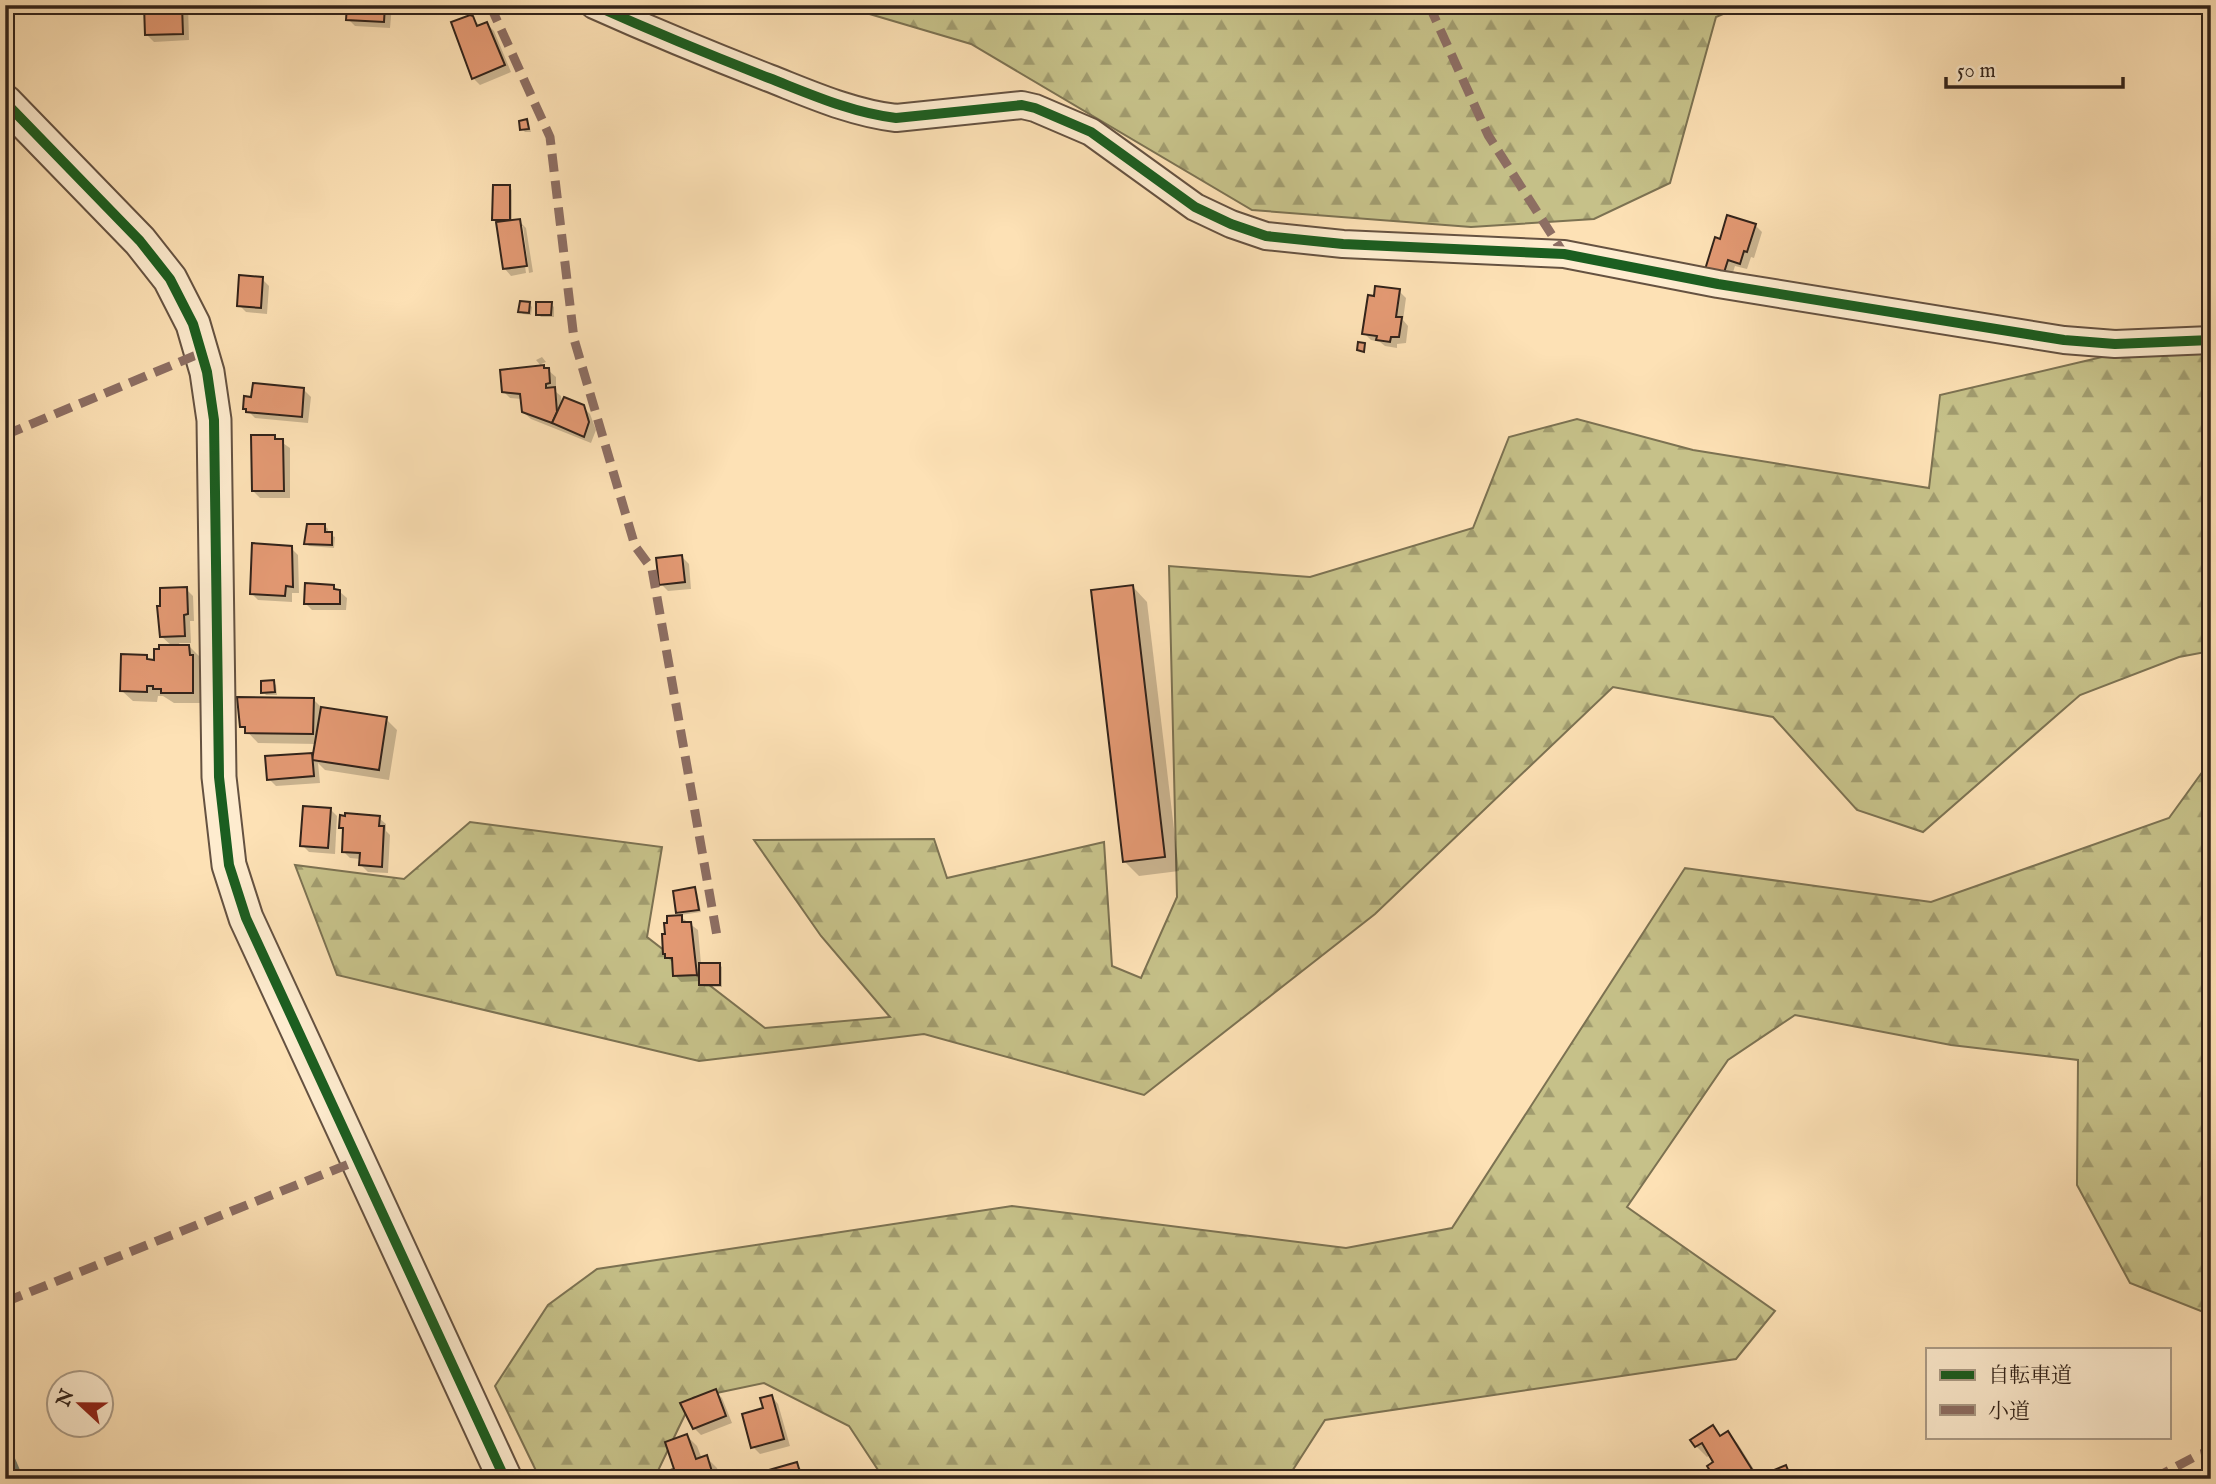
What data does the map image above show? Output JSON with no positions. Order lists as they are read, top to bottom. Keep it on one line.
{"legend":["自転車道","小道"],"scale_bar":"50 m","north":"left"}
